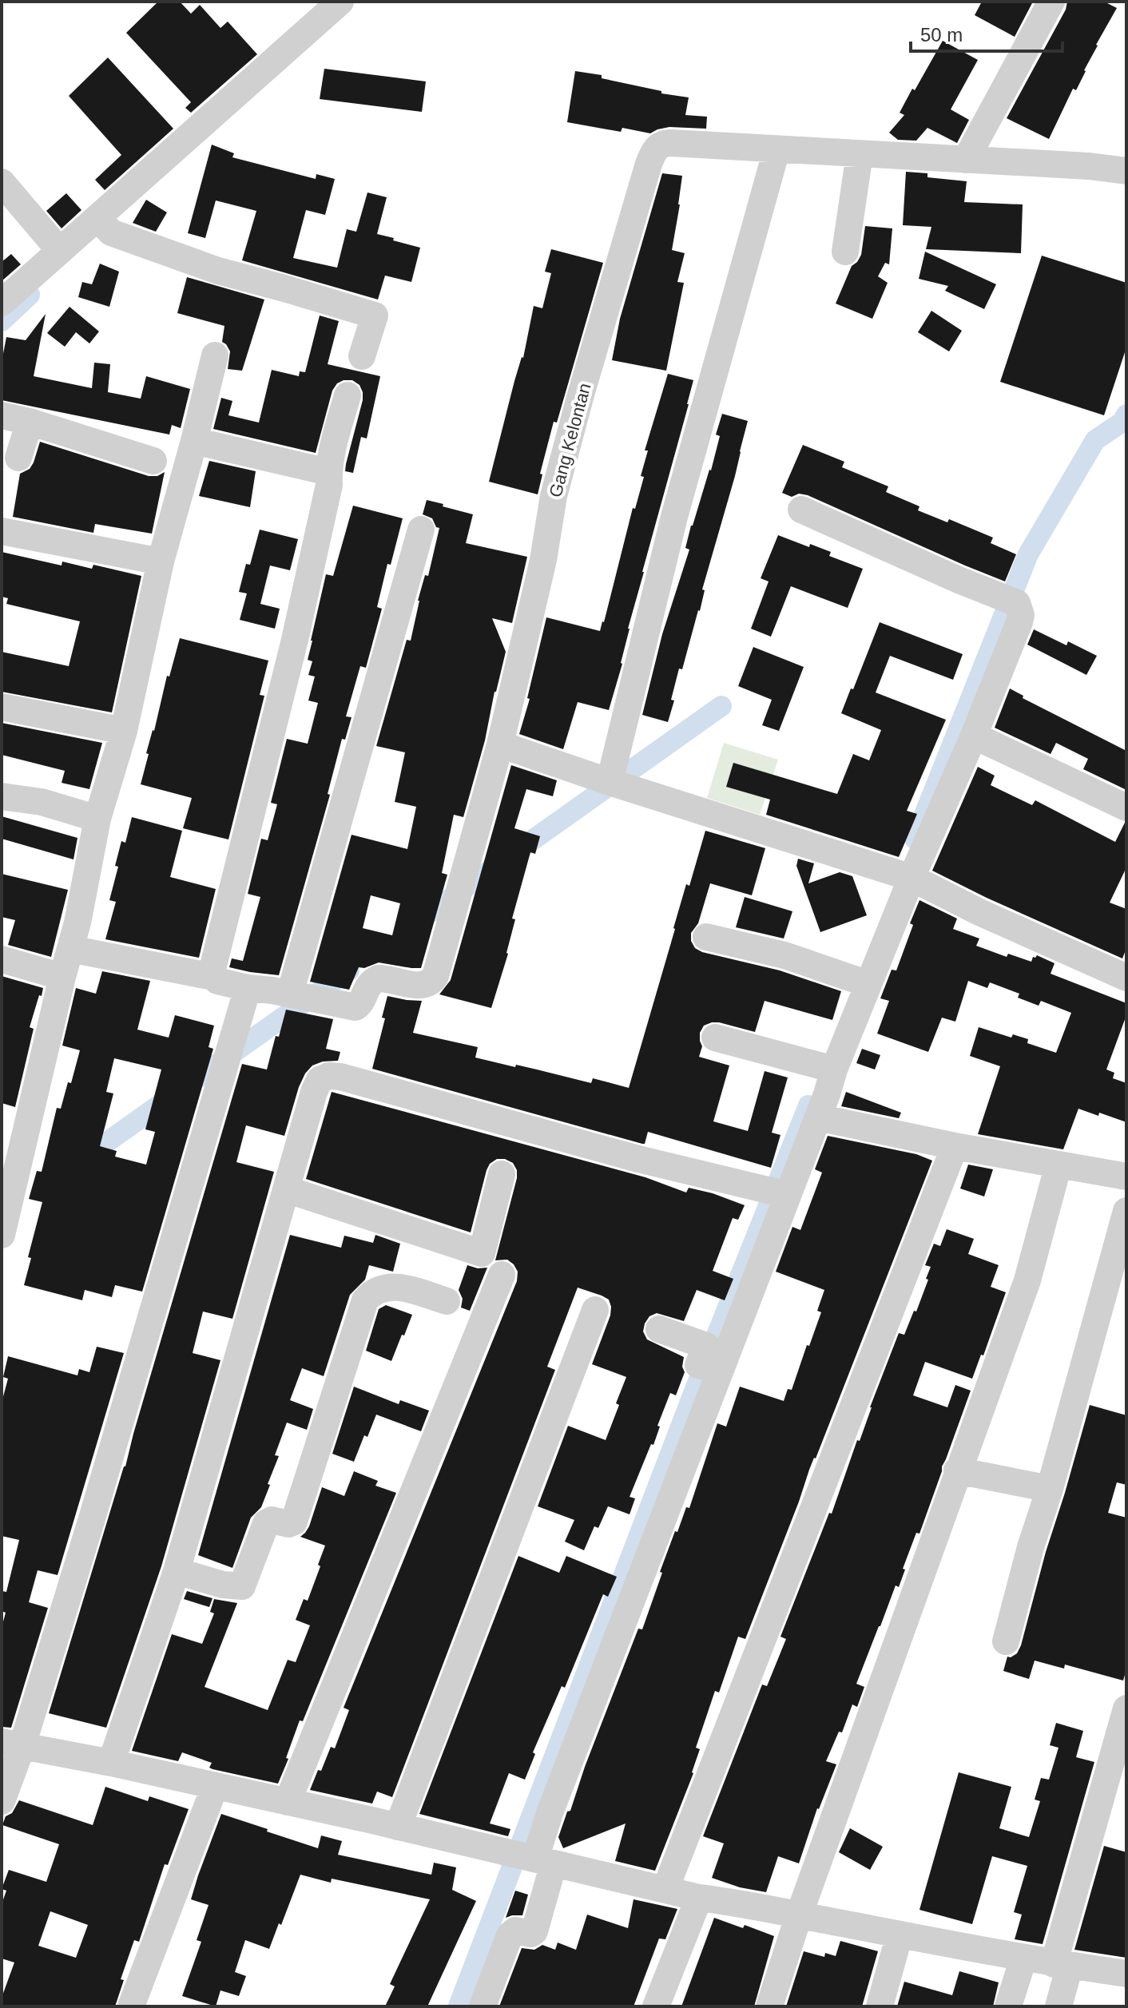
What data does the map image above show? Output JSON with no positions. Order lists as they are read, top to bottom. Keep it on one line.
{"streets":{"street":["Gang Kelontan"]},"scale_bar":"50 m"}
